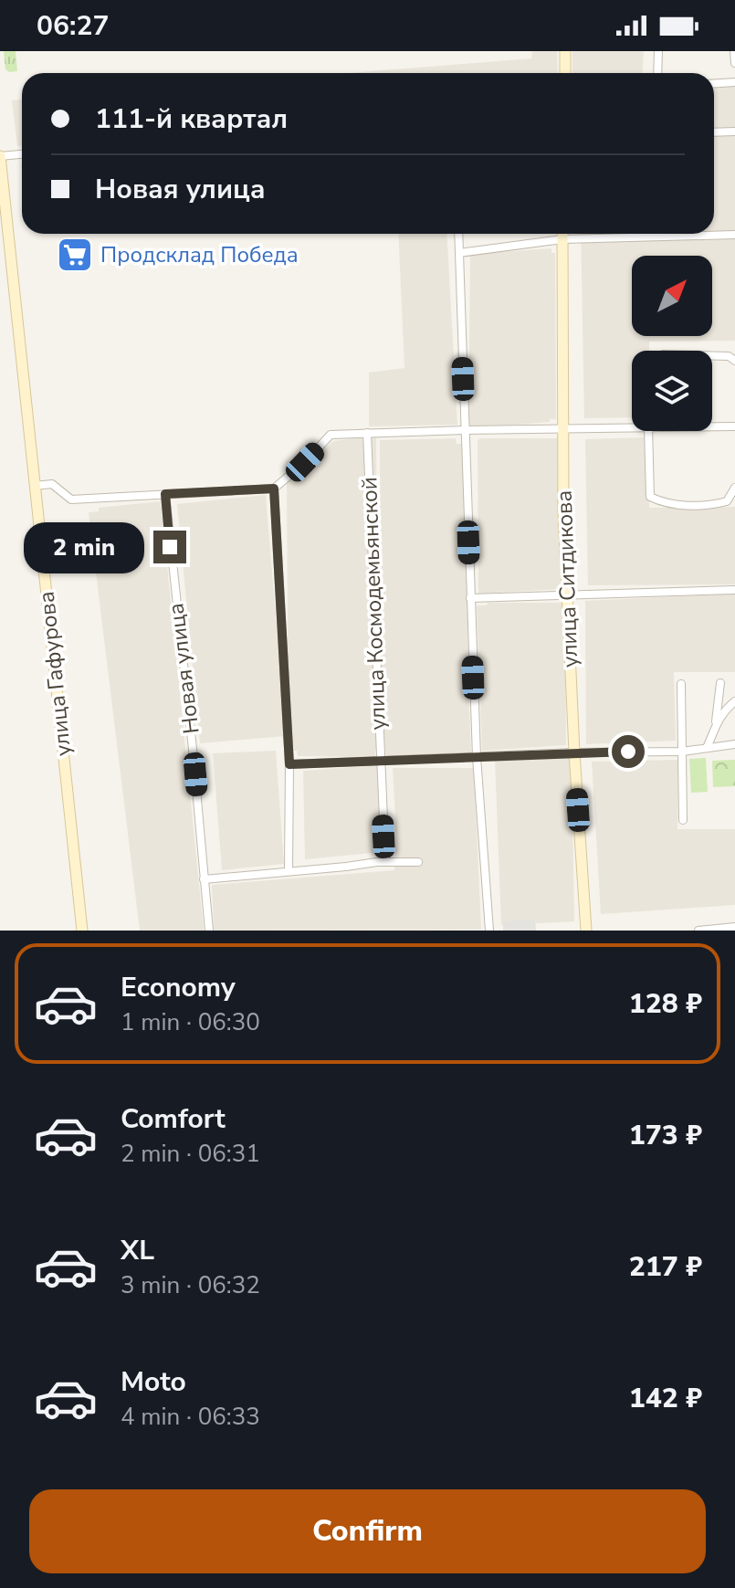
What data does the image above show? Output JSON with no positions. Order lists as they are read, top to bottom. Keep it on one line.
{"streets":{"main road":["улица Ситдикова","улица Гафурова"],"street":["улица Космодемьянской","Новая улица"]},"places":{"supermarket":["Продсклад Победа"]},"north":"top right","page":{"status":"06:27","banner":["111-й квартал","Новая улица"],"bubble":"2 min","list":[{"name":"Economy","note":"1 min · 06:30","value":"128 ₽"},{"name":"Comfort","note":"2 min · 06:31","value":"173 ₽"},{"name":"XL","note":"3 min · 06:32","value":"217 ₽"},{"name":"Moto","note":"4 min · 06:33","value":"142 ₽"}],"buttons":"Confirm"}}
